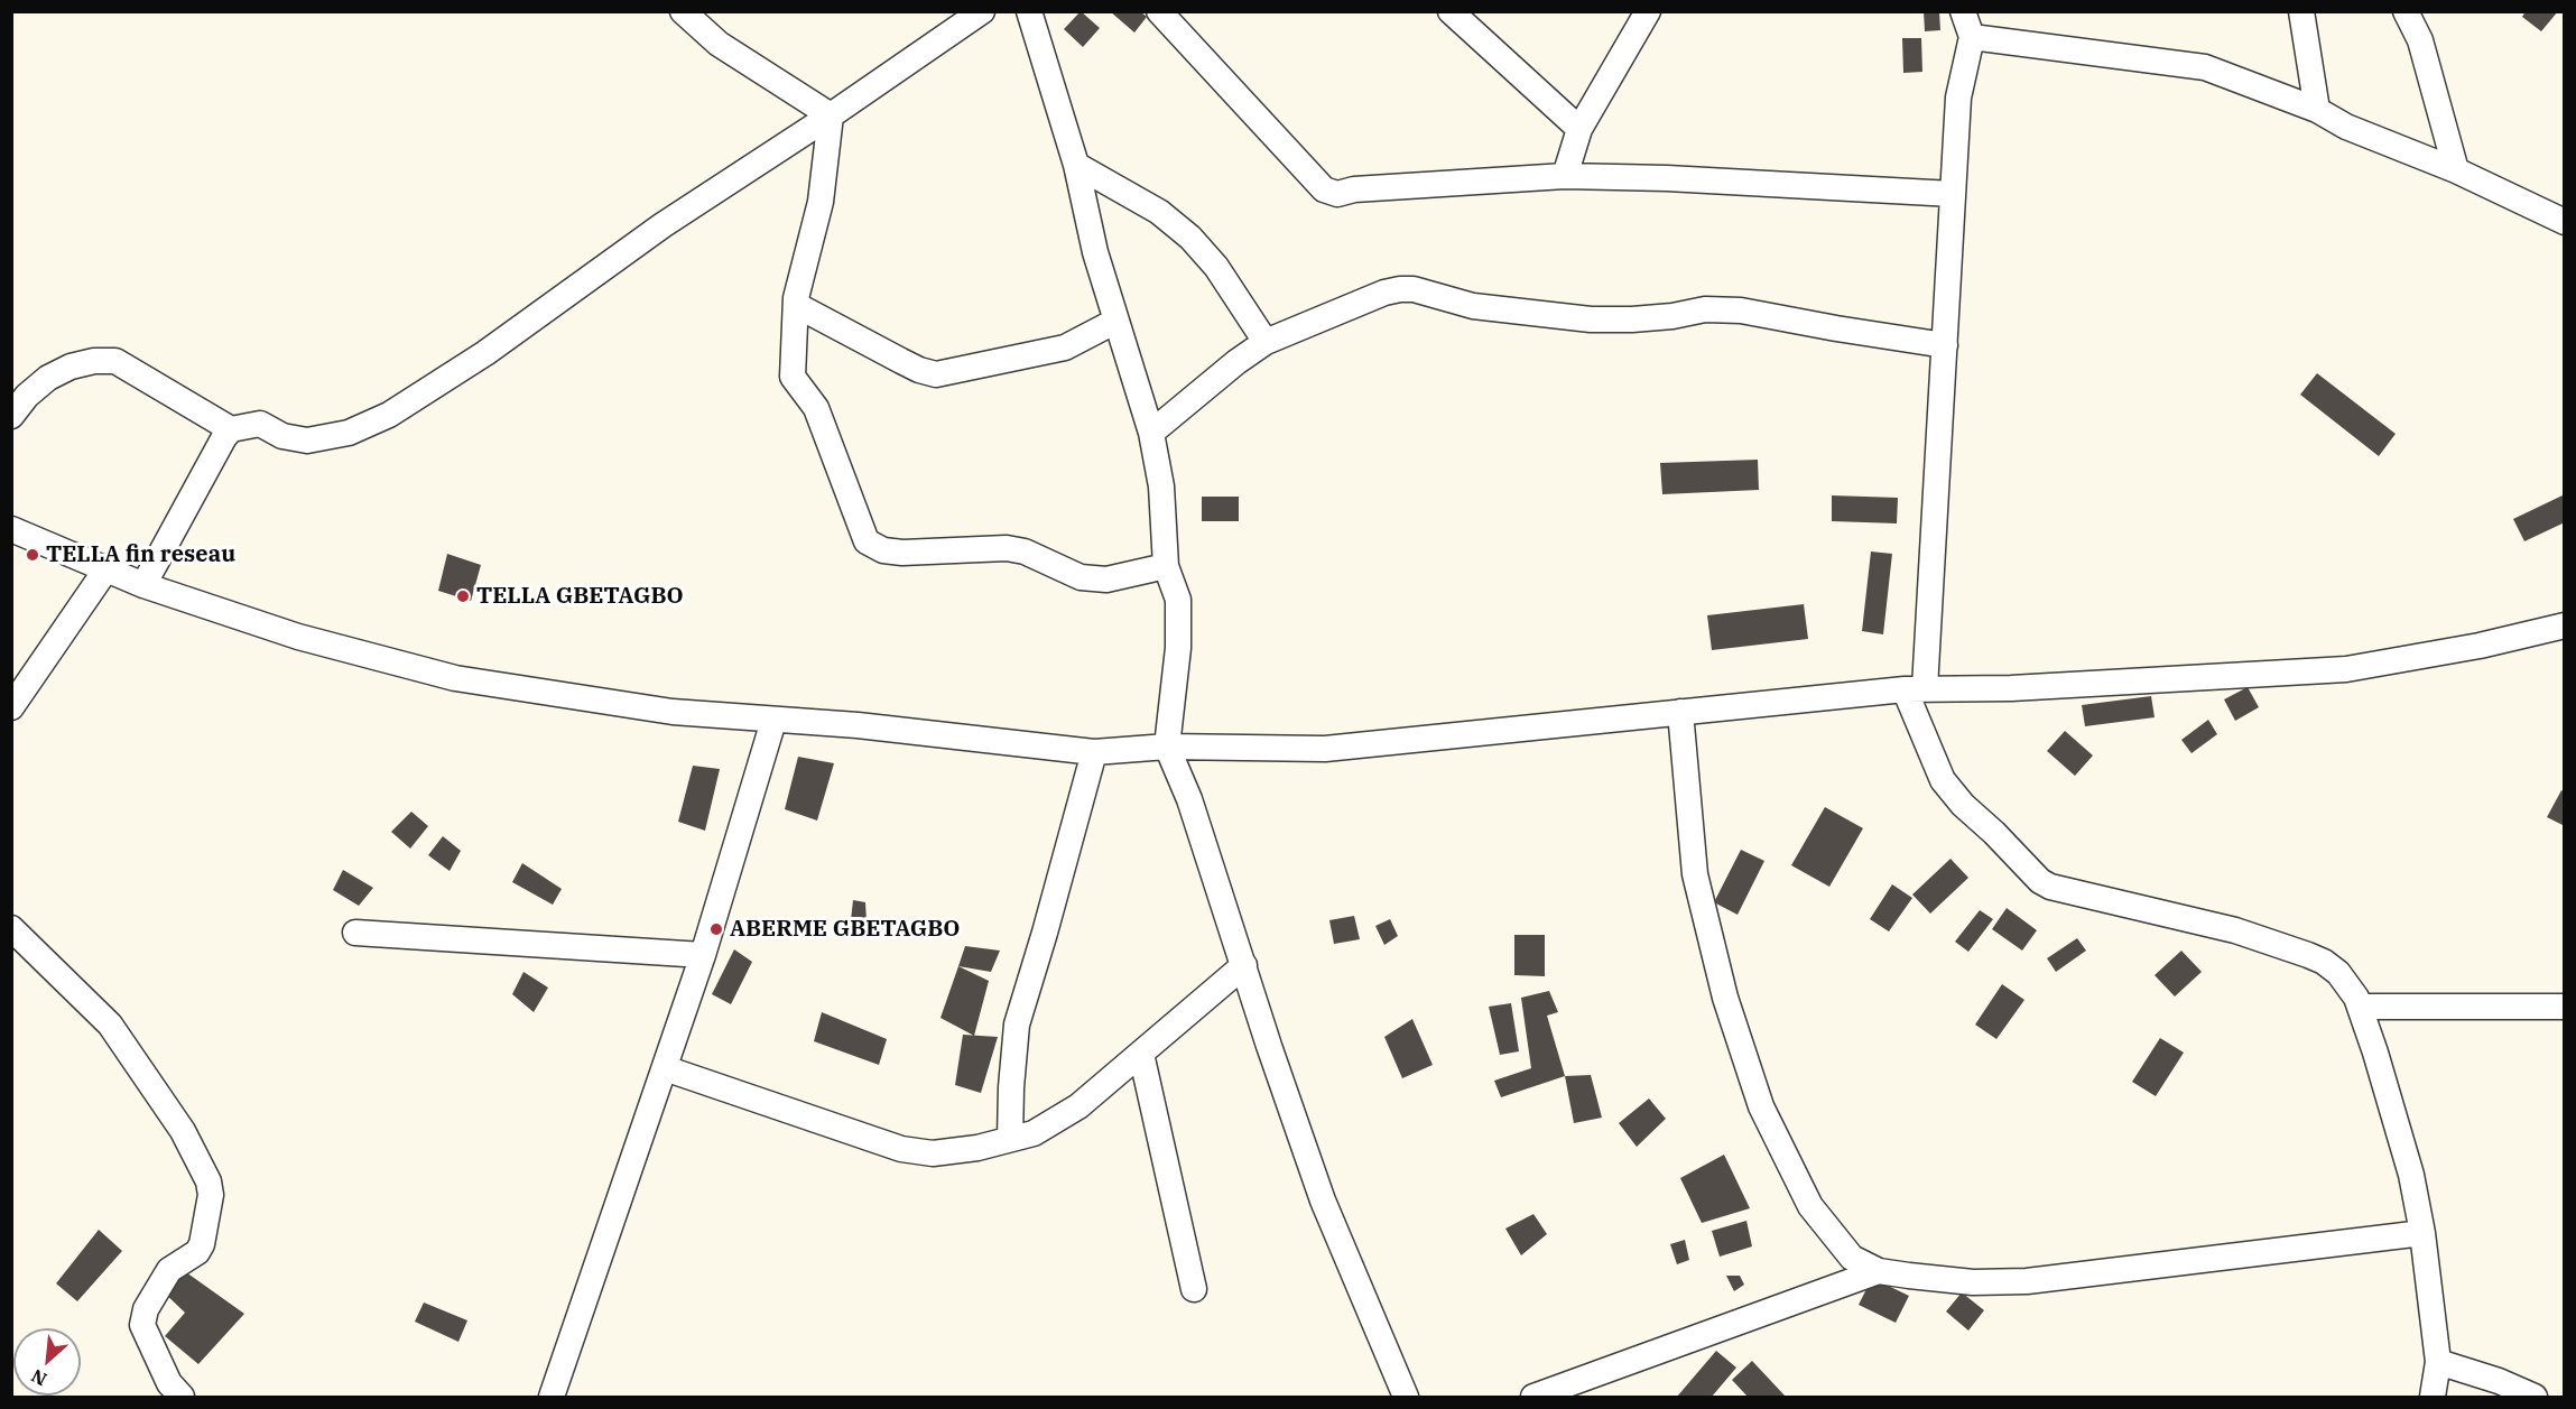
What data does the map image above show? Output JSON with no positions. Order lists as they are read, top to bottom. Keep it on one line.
{"places":["TELLA fin reseau","TELLA GBETAGBO","ABERME GBETAGBO"],"north":"bottom left"}
